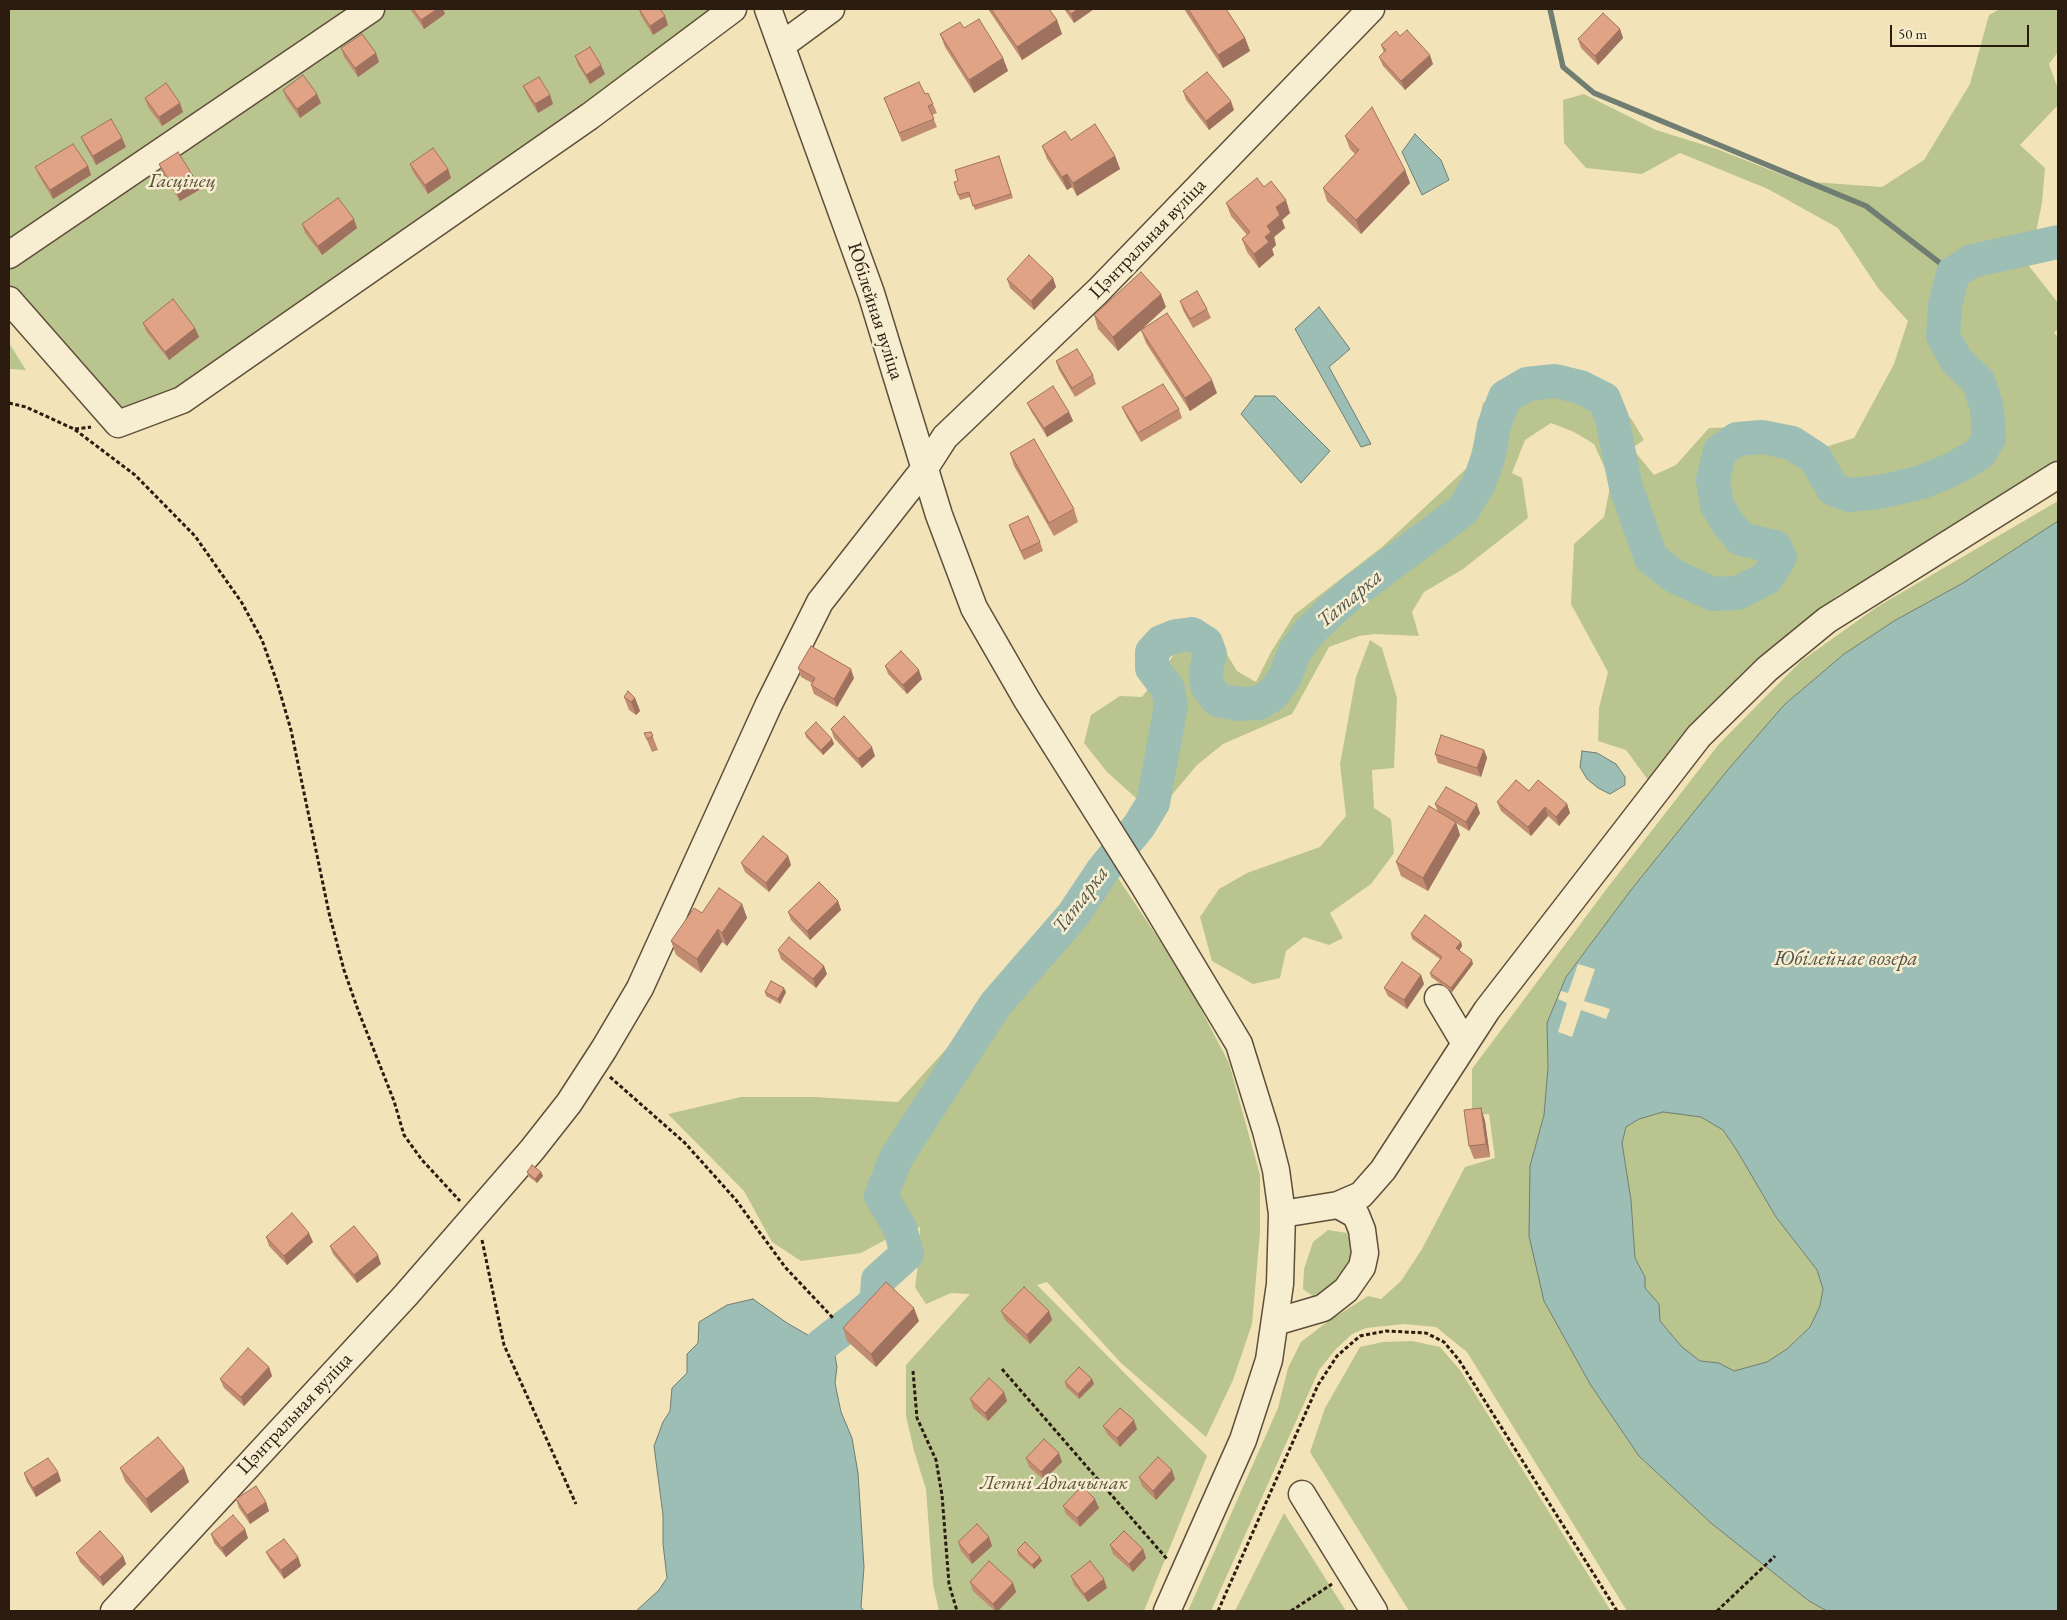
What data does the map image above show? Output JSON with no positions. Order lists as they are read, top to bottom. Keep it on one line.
{"streets":{"street":["Цэнтральная вуліца","Юбілейная вуліца"]},"crossings":[["Цэнтральная вуліца","Юбілейная вуліца"]],"water":["Татарка","Юбілейнае возера"],"parks":["Гасцінец","Летні Адпачынак"],"scale_bar":"50 m"}
